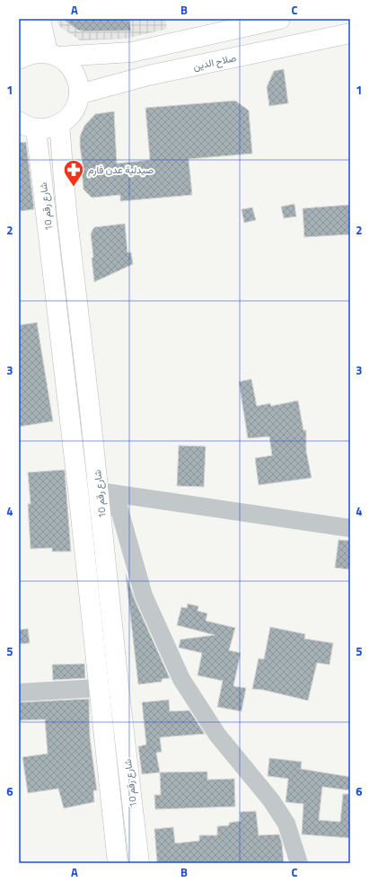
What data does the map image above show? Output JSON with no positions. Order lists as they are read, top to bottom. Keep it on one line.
{"streets":{"main road":["صلاح الدين","شارع رقم 10"]},"places":{"pharmacy":["صيدلية عدن فارم"]},"grid":{"columns":["A","B","C"],"rows":["1","2","3","4","5","6"]}}
